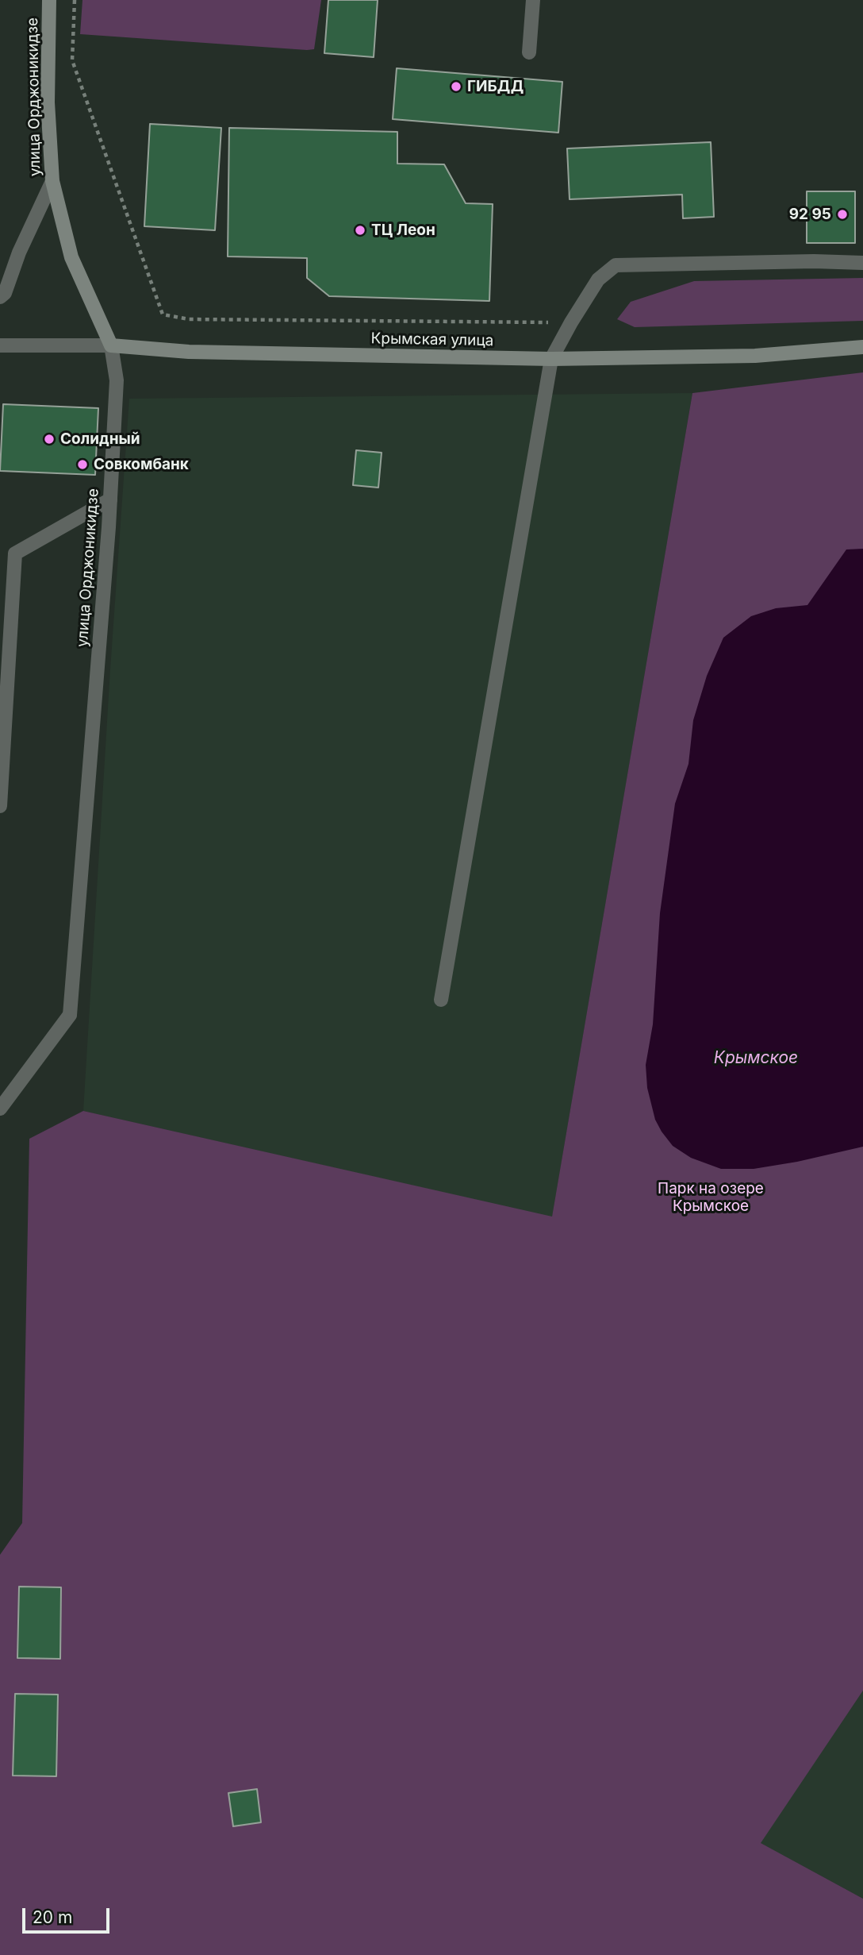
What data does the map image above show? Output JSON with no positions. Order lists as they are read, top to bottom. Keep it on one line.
{"streets":{"main road":["улица Орджоникидзе","Крымская улица"]},"crossings":[["улица Орджоникидзе","Крымская улица"]],"water":["Крымское"],"parks":["Парк на озере Крымское"],"places":["ГИБДД","92 95","ТЦ Леон","Солидный","Совкомбанк"],"scale_bar":"20 m"}
